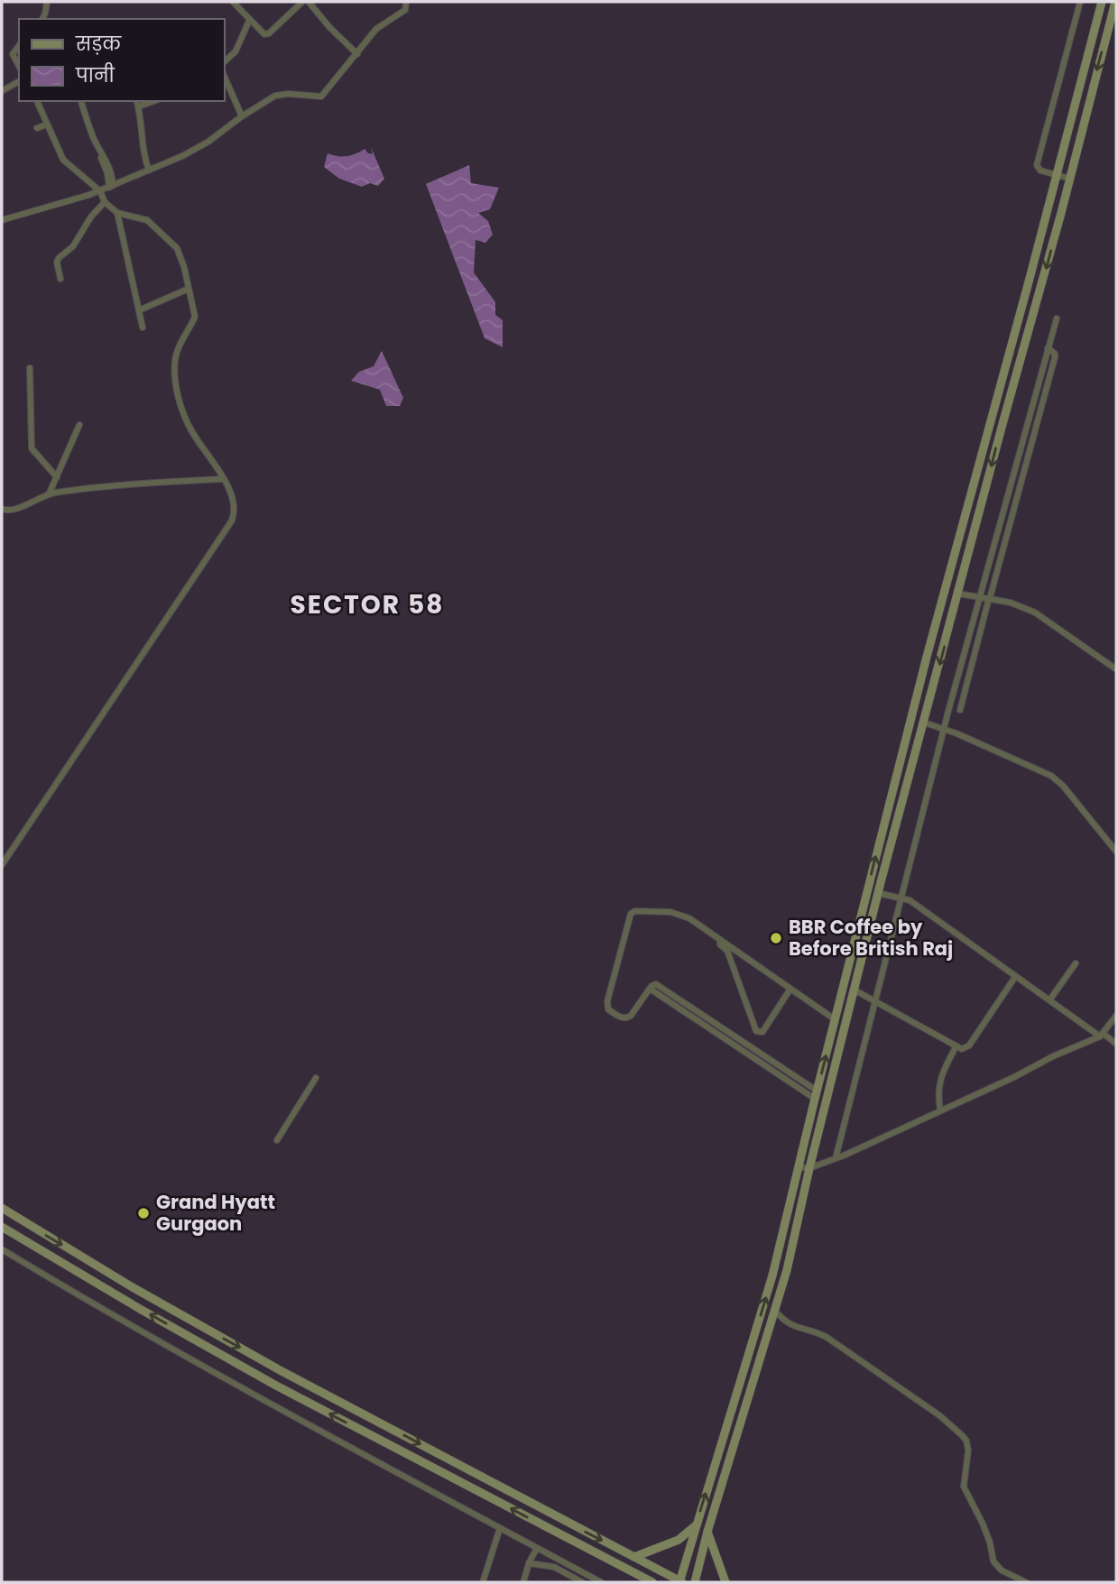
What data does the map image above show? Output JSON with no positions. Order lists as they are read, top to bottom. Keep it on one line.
{"districts":["SECTOR 58"],"places":["BBR Coffee by Before British Raj","Grand Hyatt Gurgaon"],"legend":["सड़क","पानी"]}
